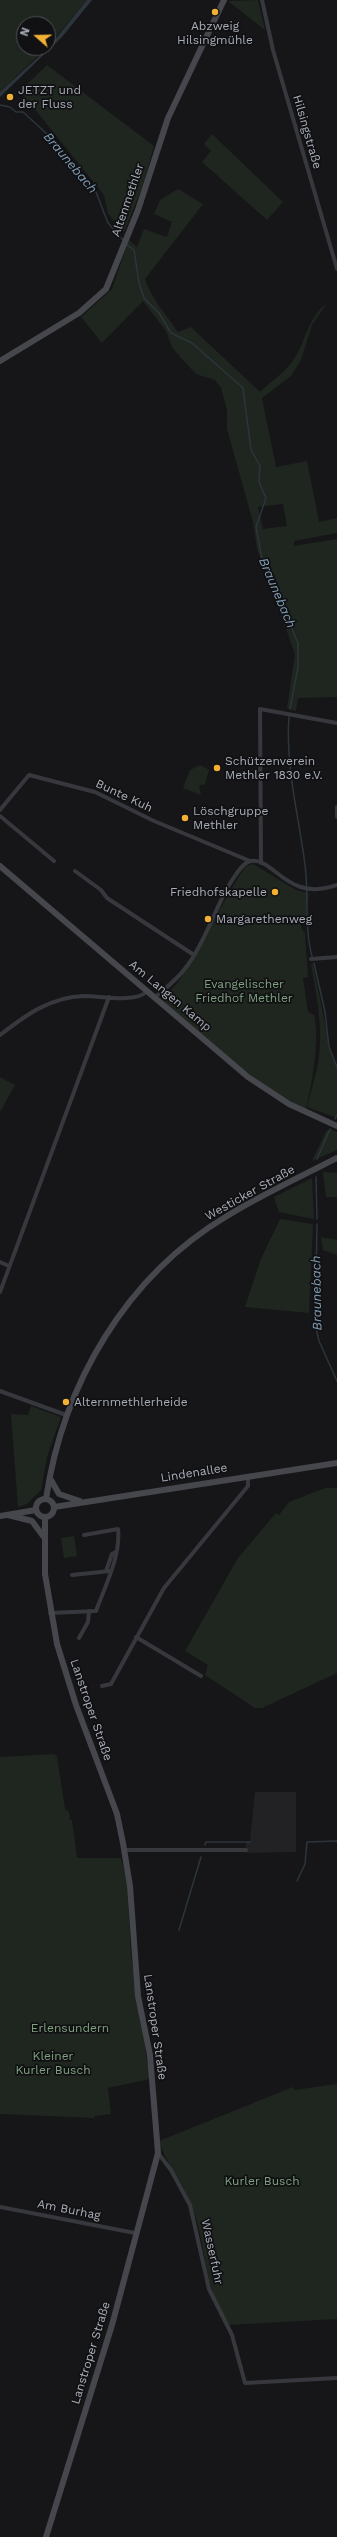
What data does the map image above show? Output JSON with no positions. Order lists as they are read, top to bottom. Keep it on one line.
{"streets":{"street":["Hilsingstraße","Altenmethler","Bunte Kuh","Am Langen Kamp","Westicker Straße","Lindenallee","Lanstroper Straße","Am Burhag","Wasserfuhr"]},"crossings":[["Westicker Straße","Lindenallee"],["Westicker Straße","Lanstroper Straße"],["Lindenallee","Lanstroper Straße"],["Lanstroper Straße","Am Burhag"],["Lanstroper Straße","Wasserfuhr"]],"water":["Braunebach"],"parks":["Evangelischer Friedhof Methler","Erlensundern","Kleiner Kurler Busch","Kurler Busch"],"places":["Abzweig Hilsingmühle","JETZT und der Fluss","Schützenverein Methler 1830 e.V.","Löschgruppe Methler","Friedhofskapelle","Margarethenweg","Alternmethlerheide"],"north":"left"}
